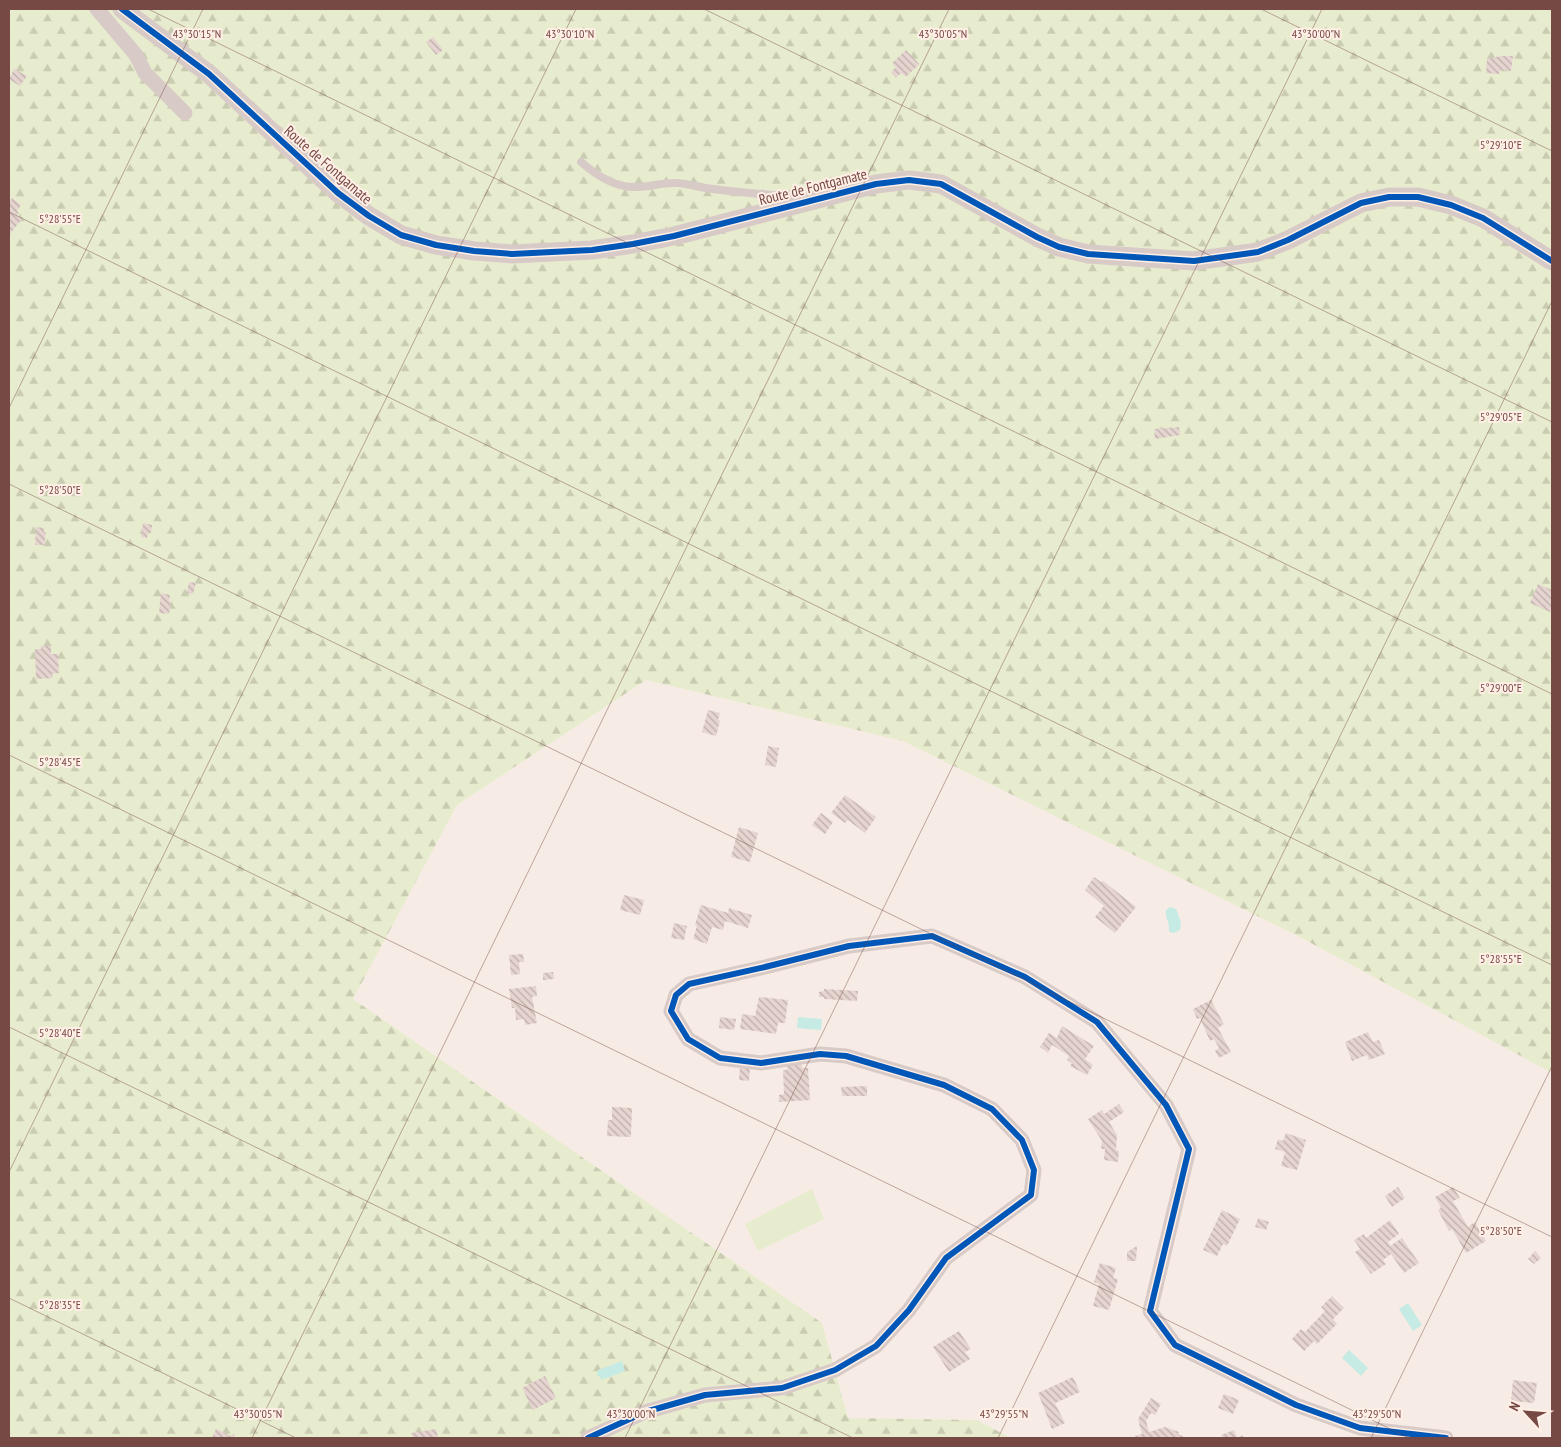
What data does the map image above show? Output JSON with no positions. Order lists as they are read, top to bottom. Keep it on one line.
{"streets":{"street":["Route de Fontgamate"]},"north":"top left","coordinates":["43°30'15\"N","43°30'05\"N","43°30'00\"N","43°30'10\"N","5°29'10\"E","5°28'55\"E","5°29'05\"E","5°28'50\"E","5°29'00\"E","5°28'45\"E","5°28'40\"E","5°28'35\"E","43°29'55\"N","43°29'50\"N"]}
